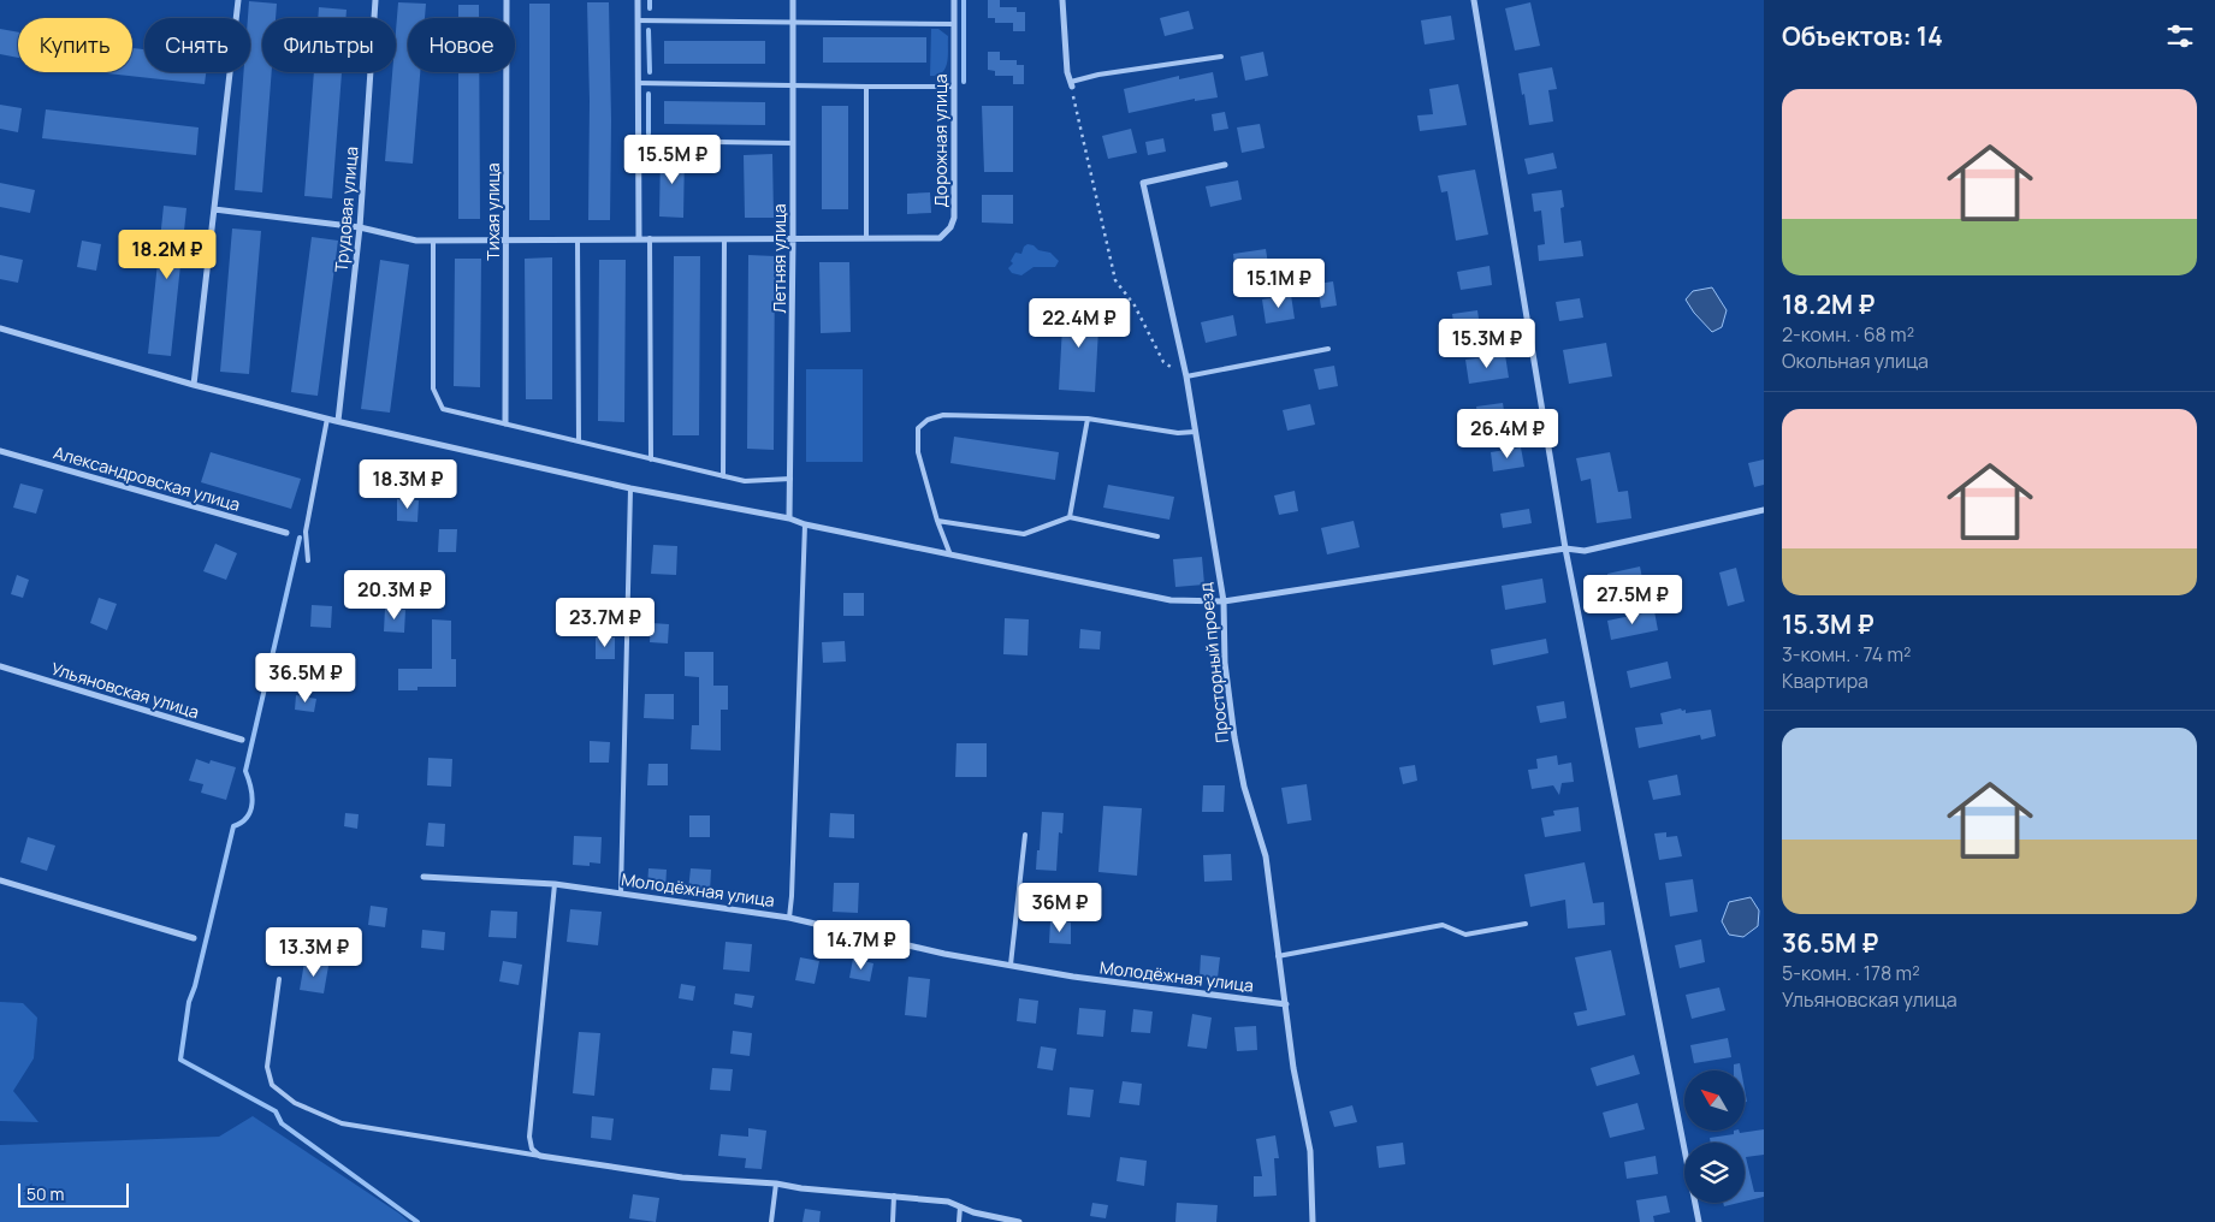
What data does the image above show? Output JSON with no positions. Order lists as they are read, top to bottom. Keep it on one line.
{"streets":{"street":["Дорожная улица","Трудовая улица","Тихая улица","Летняя улица","Александровская улица","Просторный проезд","Ульяновская улица","Молодёжная улица"]},"crossings":[["Дорожная улица","Трудовая улица"],["Дорожная улица","Тихая улица"],["Дорожная улица","Летняя улица"],["Просторный проезд","Молодёжная улица"]],"scale_bar":"50 m","north":"top left","page":{"heading":"Объектов: 14","chip":["Купить","Снять","Фильтры","Новое"],"list":[{"name":"18.2M ₽","note":"2-комн. · 68 m² · Окольная улица"},{"name":"15.3M ₽","note":"3-комн. · 74 m² · Квартира"},{"name":"36.5M ₽","note":"5-комн. · 178 m² · Ульяновская улица"}],"price":["15.5M ₽","18.2M ₽","15.1M ₽","22.4M ₽","15.3M ₽","26.4M ₽","18.3M ₽","20.3M ₽","27.5M ₽","23.7M ₽","36.5M ₽","36M ₽","14.7M ₽","13.3M ₽"],"scale":"50 m"}}
